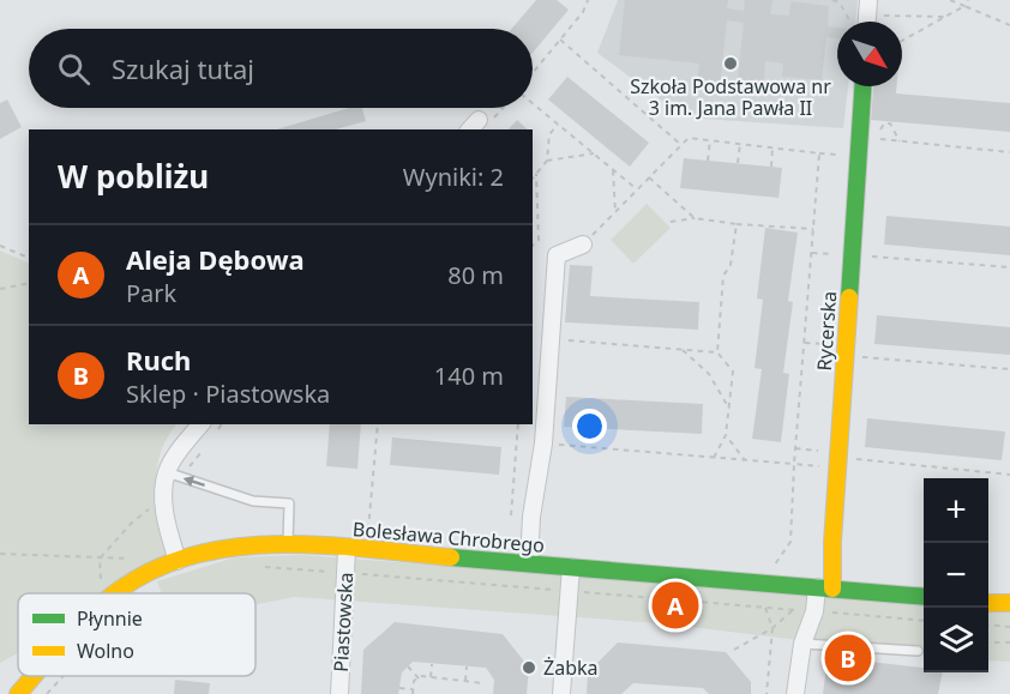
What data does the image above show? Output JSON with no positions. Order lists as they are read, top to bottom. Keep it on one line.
{"streets":{"street":["Rycerska","Bolesława Chrobrego","Piastowska"]},"crossings":[["Rycerska","Bolesława Chrobrego"],["Bolesława Chrobrego","Piastowska"]],"places":["Szkoła Podstawowa nr 3 im. Jana Pawła II","Żabka"],"legend":["Płynnie","Wolno"],"north":"bottom right","page":{"search":"Szukaj tutaj","heading":["W pobliżu","Wyniki: 2"],"list":[{"mark":"A","name":"Aleja Dębowa","note":"Park","value":"80 m"},{"mark":"B","name":"Ruch","note":"Sklep · Piastowska","value":"140 m"}],"map_buttons":["+","−"],"pins":["A","B"]}}
